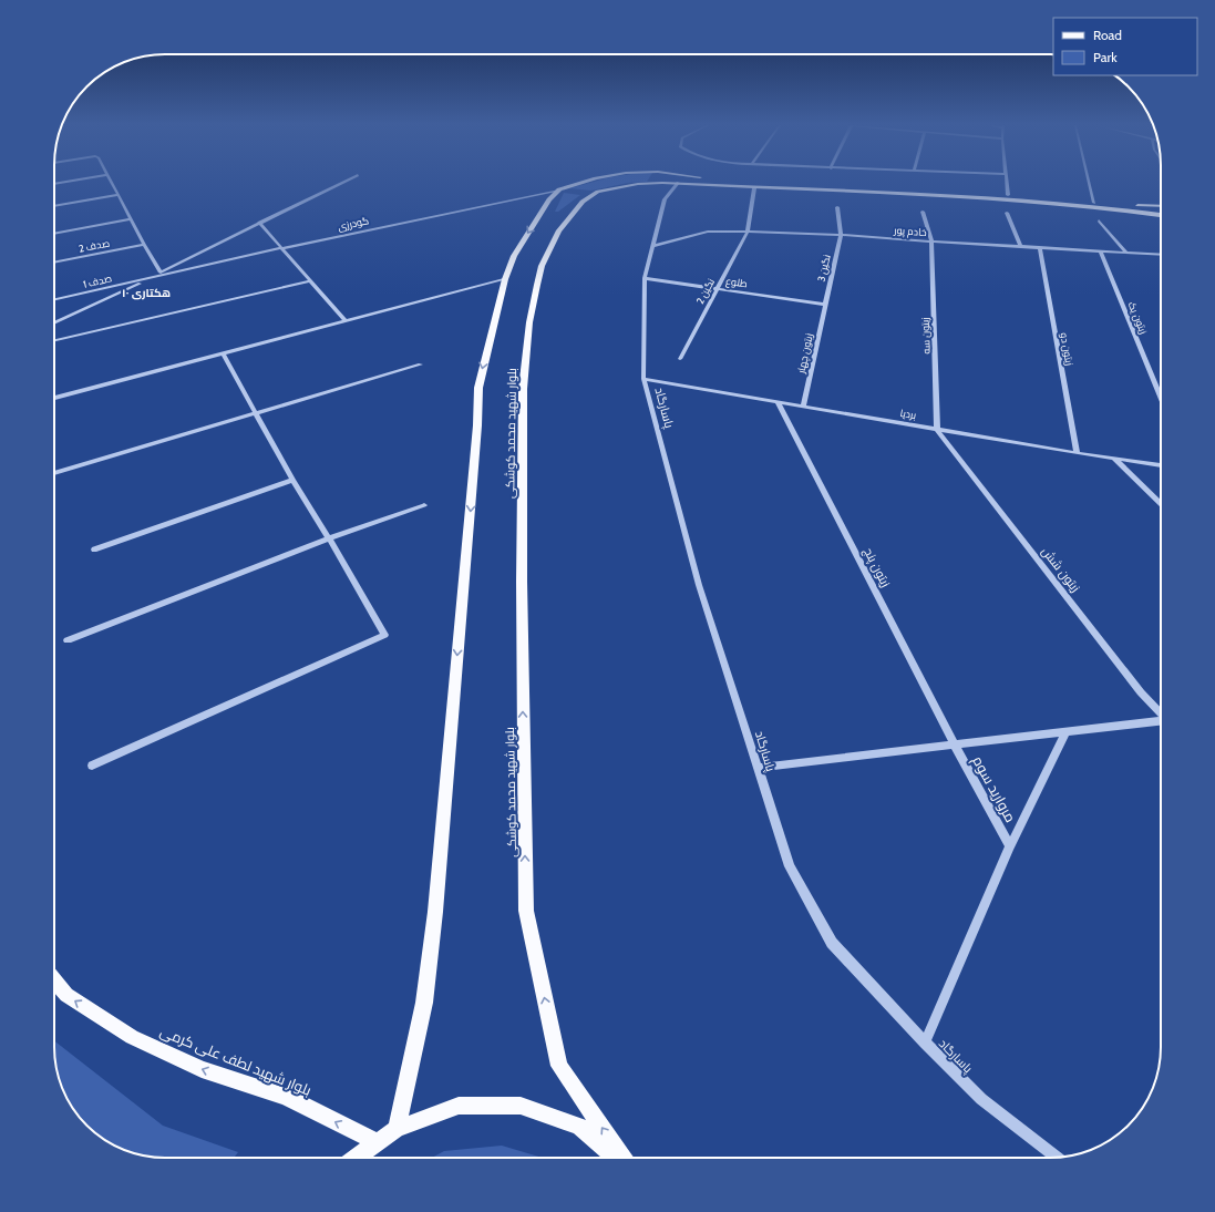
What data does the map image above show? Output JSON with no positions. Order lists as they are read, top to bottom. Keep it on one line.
{"streets":{"main road":["بلوار شهید محمد کوشکی","بلوار شهید لطف علی کرمی"],"street":["گودرزی","خادم پور","صدف 2","نگین 3","صدف 1","طلوع","نگین 2","زیتون یک","زیتون سه","زیتون دو","زیتون چهار","پاسارگاد","بردیا","زیتون پنج","زیتون شش","مروارید سوم"]},"crossings":[["گودرزی","صدف 1"],["خادم پور","نگین 3"],["خادم پور","نگین 2"],["خادم پور","زیتون یک"],["خادم پور","زیتون سه"],["خادم پور","زیتون دو"],["خادم پور","پاسارگاد"],["نگین 3","طلوع"],["نگین 3","زیتون چهار"],["طلوع","نگین 2"],["طلوع","زیتون چهار"],["طلوع","پاسارگاد"],["نگین 2","بلوار شهید محمد کوشکی"],["زیتون سه","بردیا"],["زیتون سه","زیتون شش"],["زیتون دو","بردیا"],["زیتون چهار","بردیا"],["پاسارگاد","بردیا"],["پاسارگاد","بلوار شهید محمد کوشکی"],["بردیا","زیتون پنج"],["بردیا","زیتون شش"],["زیتون پنج","مروارید سوم"]],"one_way":["بلوار شهید لطف علی کرمی"],"districts":["۱۰ هکتاری"],"legend":["Road","Park"]}
